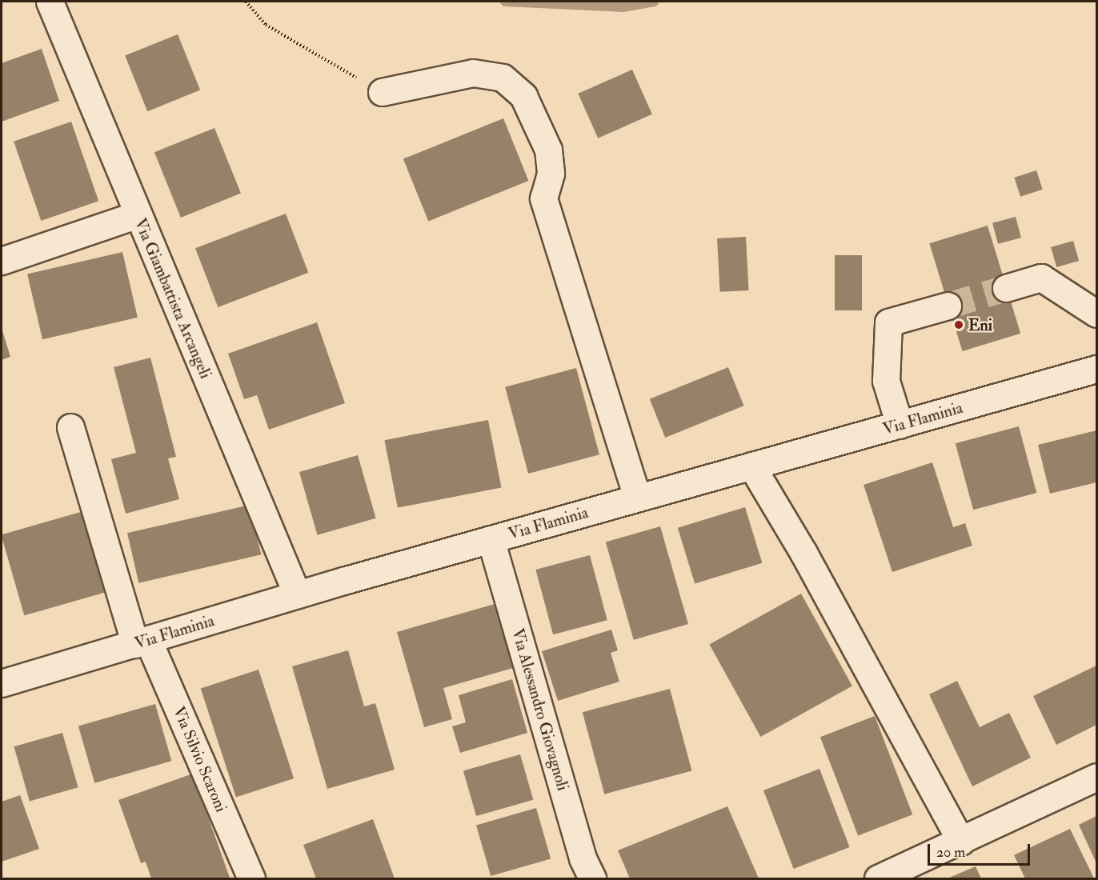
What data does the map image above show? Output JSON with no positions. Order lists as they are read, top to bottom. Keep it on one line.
{"streets":{"street":["Via Giambattista Arcangeli","Via Flaminia","Via Alessandro Giovagnoli","Via Silvio Scaroni"]},"crossings":[["Via Giambattista Arcangeli","Via Flaminia"],["Via Flaminia","Via Alessandro Giovagnoli"],["Via Flaminia","Via Silvio Scaroni"]],"places":["Eni"],"scale_bar":"20 m"}
